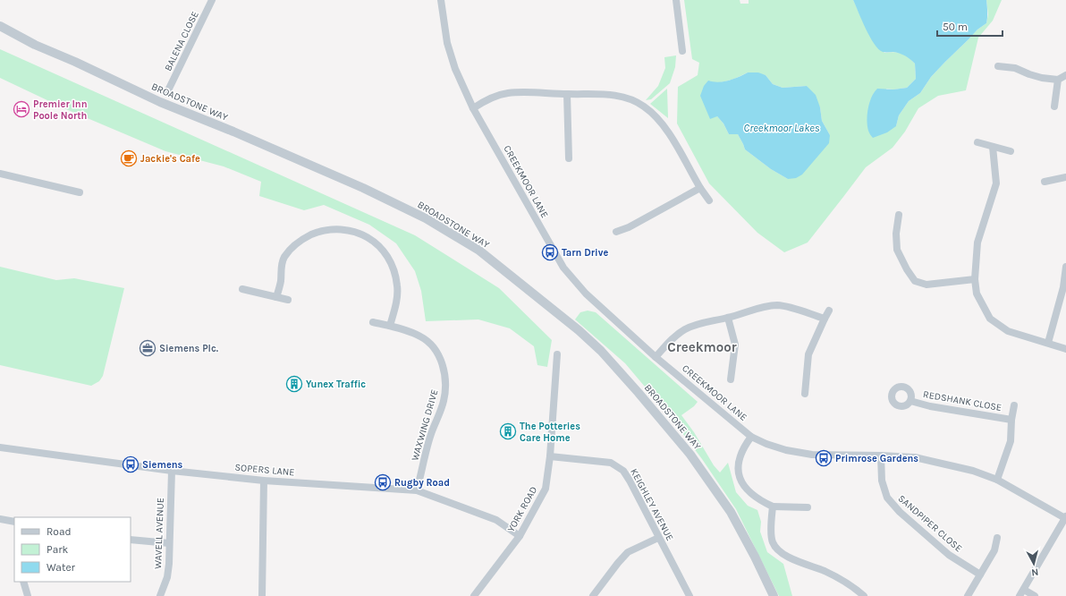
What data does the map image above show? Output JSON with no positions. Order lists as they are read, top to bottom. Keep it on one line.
{"streets":{"street":["BALENA CLOSE","BROADSTONE WAY","CREEKMOOR LANE","REDSHANK CLOSE","WAXWING DRIVE","SOPERS LANE","KEIGHLEY AVENUE","YORK ROAD","SANDPIPER CLOSE","WAVELL AVENUE"]},"crossings":[["CREEKMOOR LANE","REDSHANK CLOSE"],["CREEKMOOR LANE","SANDPIPER CLOSE"],["WAXWING DRIVE","SOPERS LANE"],["SOPERS LANE","YORK ROAD"],["SOPERS LANE","WAVELL AVENUE"],["KEIGHLEY AVENUE","YORK ROAD"]],"districts":["Creekmoor"],"water":["Creekmoor Lakes"],"places":{"hotel":["Premier Inn Poole North"],"cafe":["Jackie's Cafe"],"bus stop":["Tarn Drive","Primrose Gardens","Siemens","Rugby Road"],"office":["Siemens Plc."],"building":["Yunex Traffic","The Potteries Care Home"]},"legend":["Road","Park","Water"],"scale_bar":"50 m","north":"bottom"}
